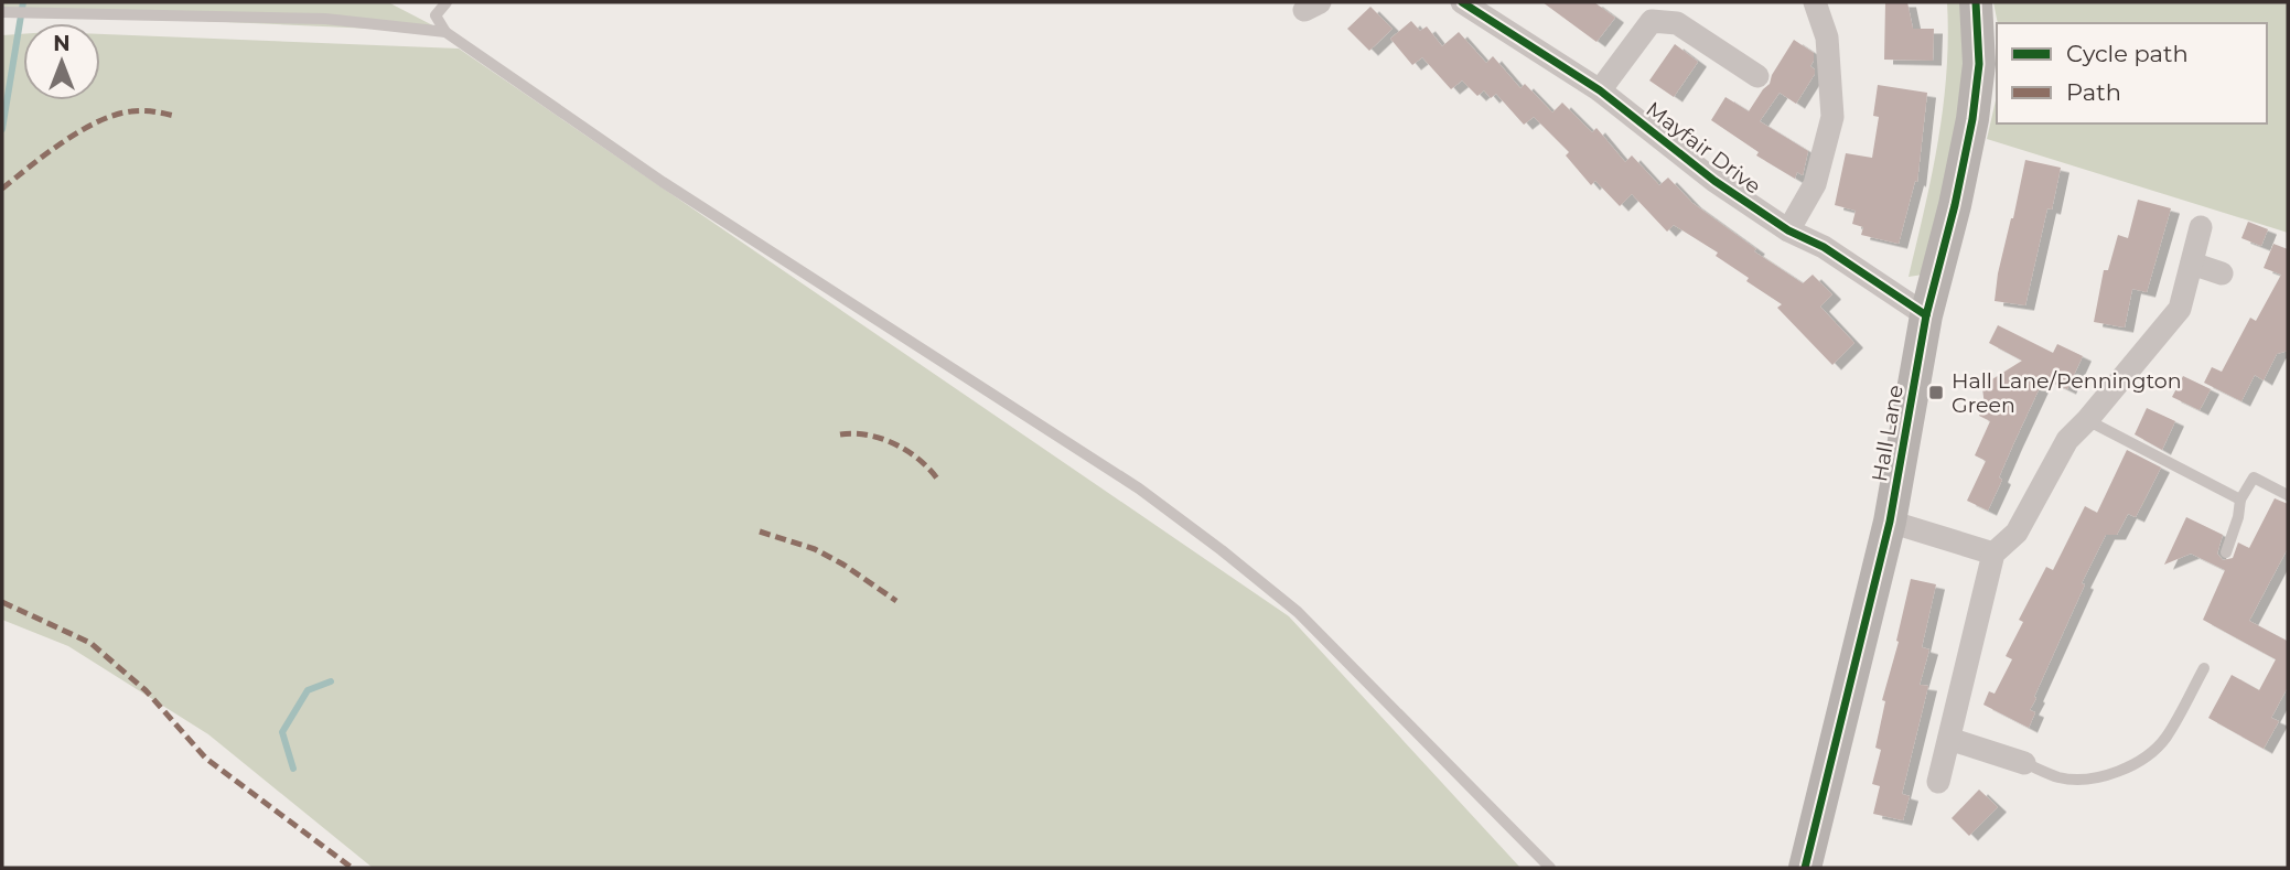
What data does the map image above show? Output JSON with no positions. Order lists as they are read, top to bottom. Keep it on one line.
{"streets":{"street":["Mayfair Drive","Hall Lane"]},"crossings":[["Mayfair Drive","Hall Lane"]],"places":{"transit":["Hall Lane/Pennington Green"]},"legend":["Cycle path","Path"],"north":"top"}
